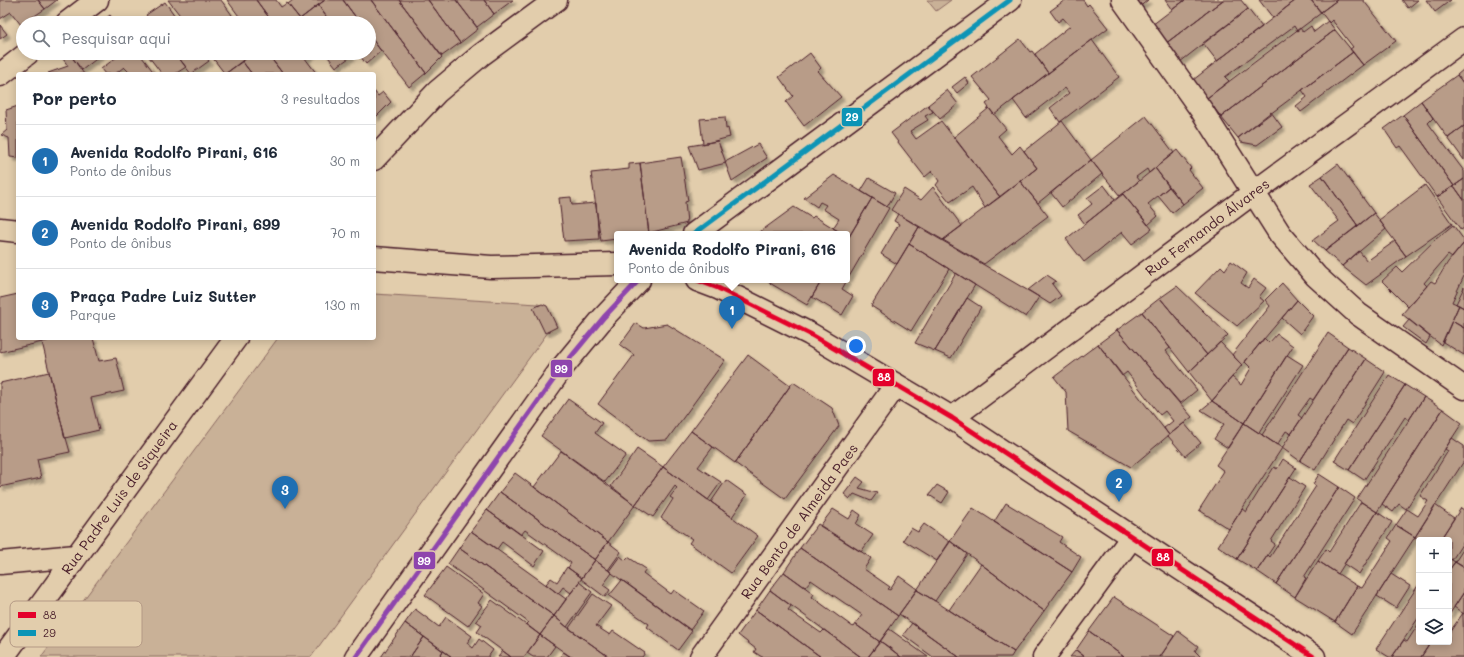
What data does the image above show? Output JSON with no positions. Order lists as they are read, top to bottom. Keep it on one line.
{"streets":{"street":["Rua Fernando Álvares","Rua Padre Luis de Siqueira","Rua Bento de Almeida Paes"]},"lines":["transit line 29","transit line 88","transit line 99"],"legend":["88","29"],"page":{"search":"Pesquisar aqui","heading":["Por perto","3 resultados"],"list":[{"mark":"1","name":"Avenida Rodolfo Pirani, 616","note":"Ponto de ônibus","value":"30 m"},{"mark":"2","name":"Avenida Rodolfo Pirani, 699","note":"Ponto de ônibus","value":"70 m"},{"mark":"3","name":"Praça Padre Luiz Sutter","note":"Parque","value":"130 m"}],"popup":["Avenida Rodolfo Pirani, 616","Ponto de ônibus"],"pins":["1","2","3"],"map_buttons":["+","−"]}}
